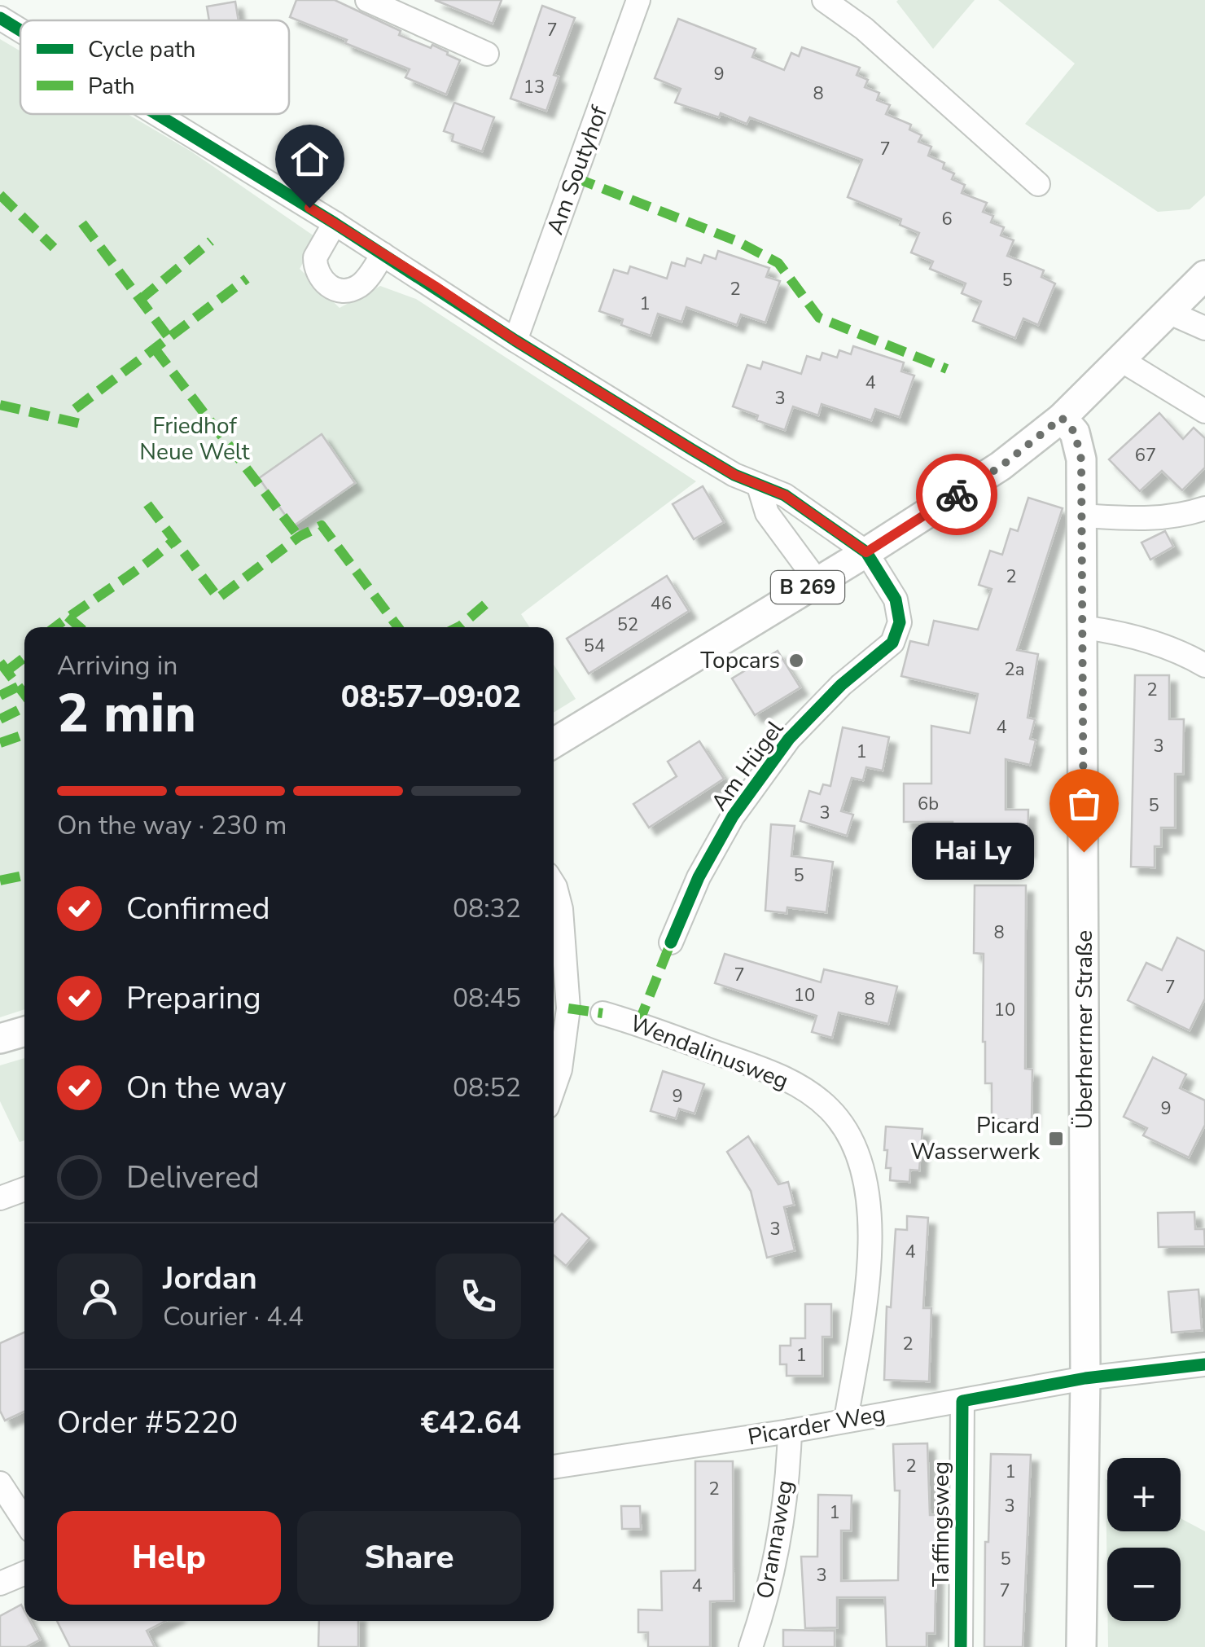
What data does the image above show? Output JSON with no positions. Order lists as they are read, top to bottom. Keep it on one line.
{"streets":{"main road":["B 269","Überherrner Straße"],"street":["Am Soutyhof","Am Hügel","Wendalinusweg","Picarder Weg","Taffingsweg","Orannaweg"]},"crossings":[["B 269","Am Hügel"],["B 269","Überherrner Straße"],["Überherrner Straße","Picarder Weg"],["Wendalinusweg","Picarder Weg"],["Picarder Weg","Taffingsweg"],["Picarder Weg","Orannaweg"]],"parks":["Friedhof Neue Welt"],"places":{"other":["Topcars","Hai Ly"],"transit":["Picard Wasserwerk"]},"house_numbers":["7","9","13","8","7","6","5","2","1","4","3","67","2","46","52","54","2a","2","4","3","1","6b","5","3","5","8","7","7","10","8","10","9","9","3","4","2","1","2","1","2","3","1","5","3","4","7"],"legend":["Cycle path","Path"],"page":{"heading":["2 min","Arriving in","08:57–09:02"],"panel":["Jordan","Courier · 4.4","Order #5220","€42.64"],"bar":"On the way · 230 m","bubble":"Hai Ly","list":[["Confirmed","08:32"],["Preparing","08:45"],["On the way","08:52"],"Delivered"],"map_buttons":["+","−"],"buttons":["Help","Share"]}}
